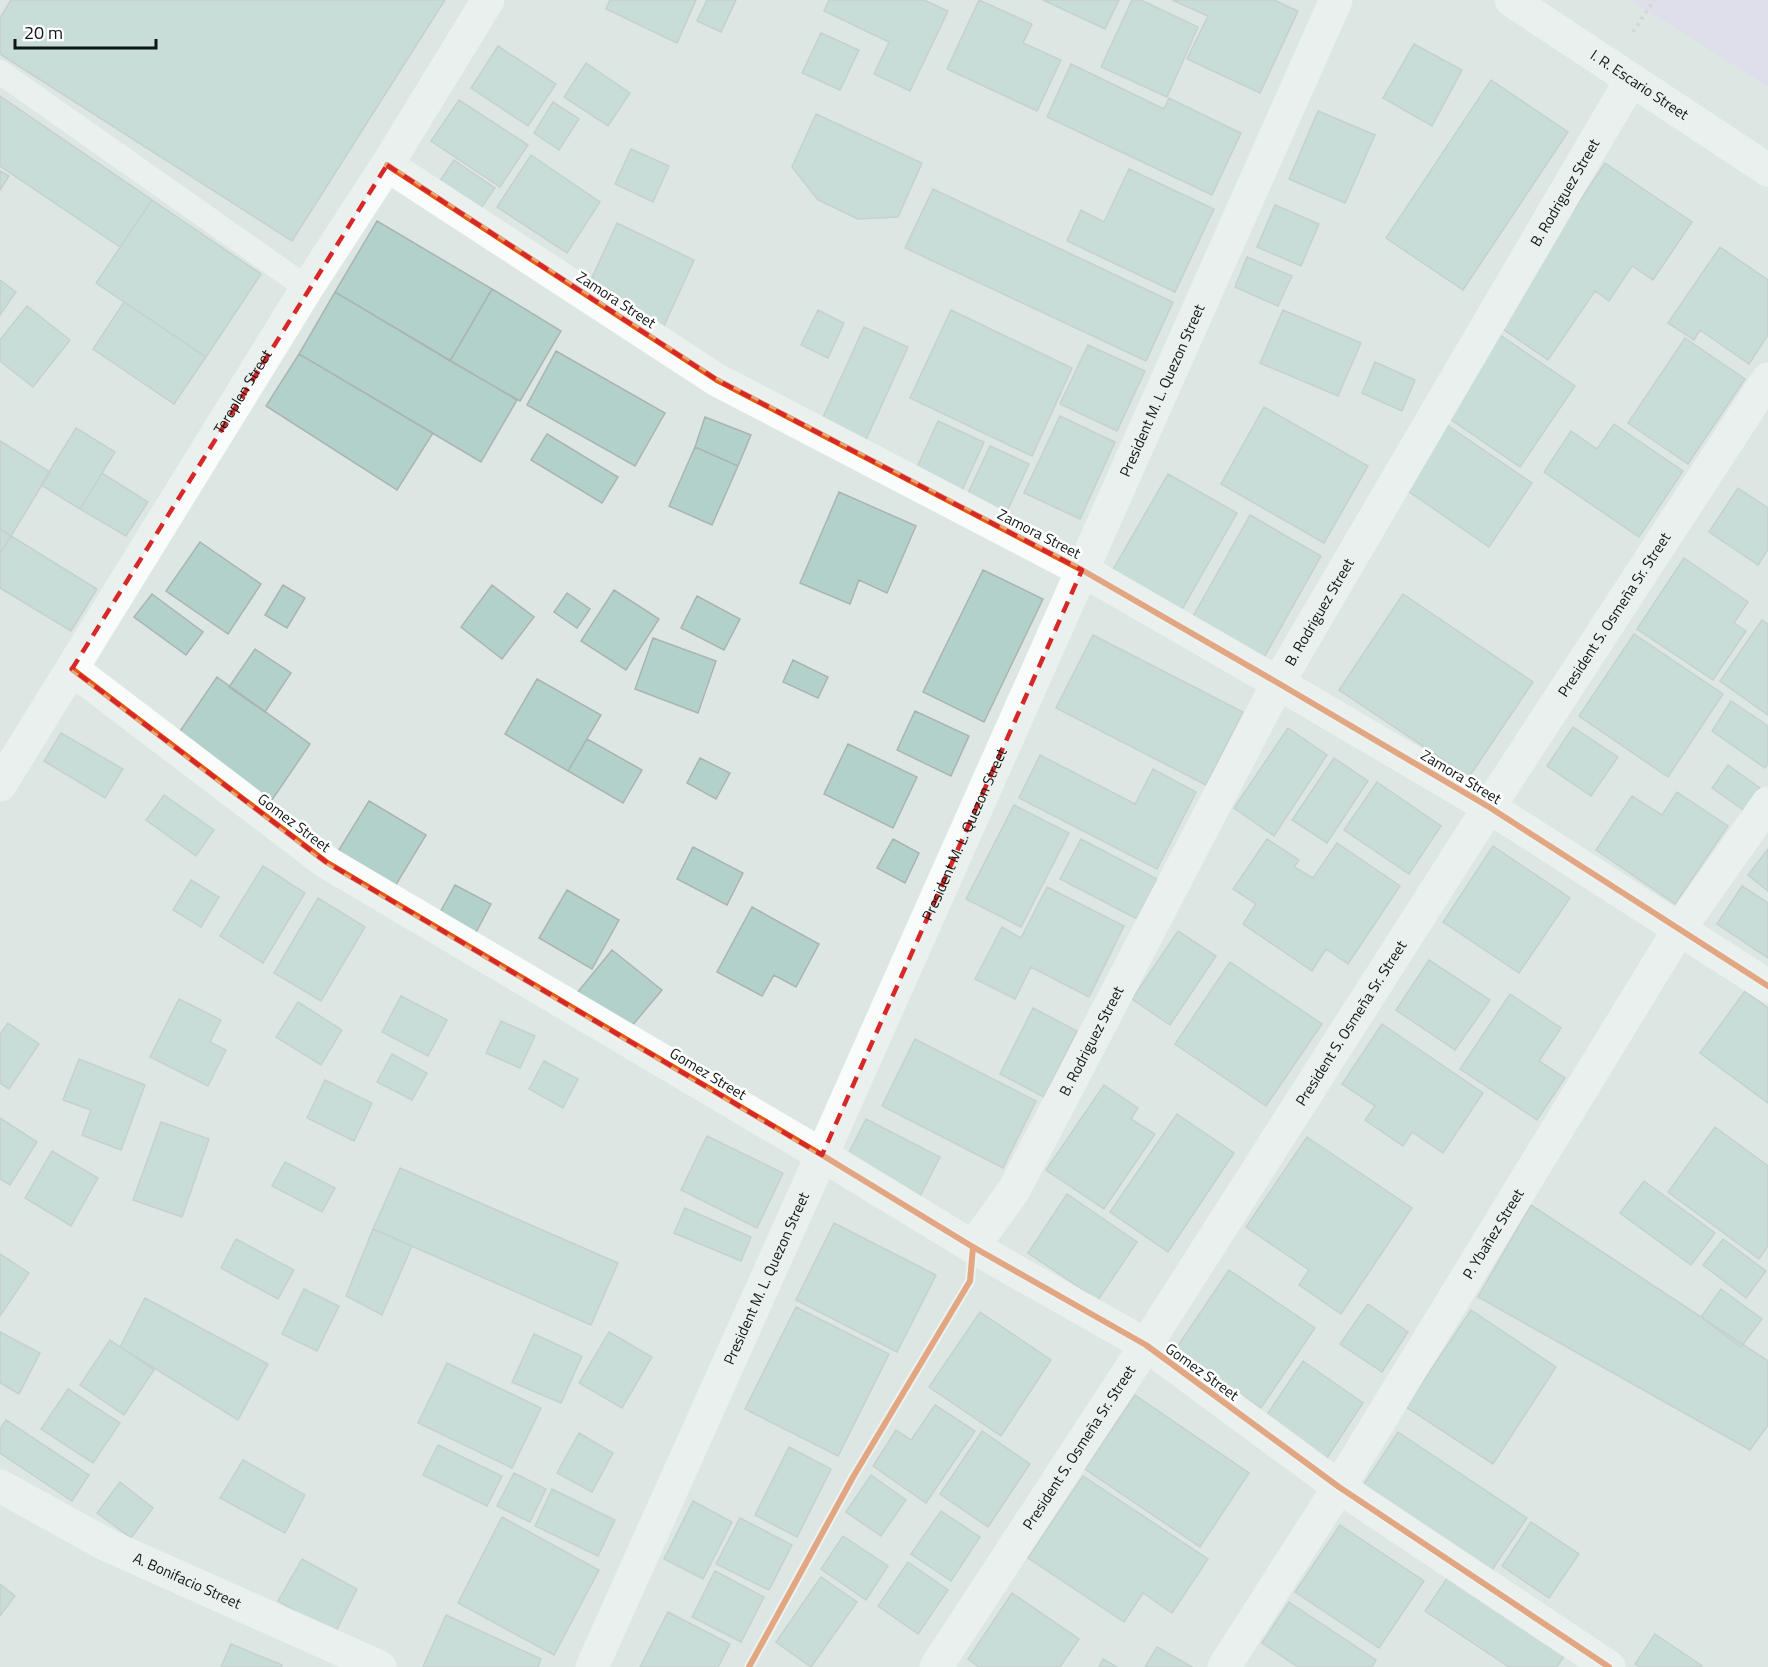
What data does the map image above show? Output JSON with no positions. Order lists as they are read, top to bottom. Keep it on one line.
{"streets":{"street":["I. R. Escario Street","B. Rodriguez Street","Zamora Street","President M. L. Quezon Street","Tereplen Street","President S. Osmeña Sr. Street","Gomez Street","P. Ybañez Street","A. Bonifacio Street"]},"crossings":[["I. R. Escario Street","B. Rodriguez Street"],["B. Rodriguez Street","Zamora Street"],["B. Rodriguez Street","Gomez Street"],["Zamora Street","President M. L. Quezon Street"],["Zamora Street","Tereplen Street"],["Zamora Street","President S. Osmeña Sr. Street"],["Zamora Street","P. Ybañez Street"],["President M. L. Quezon Street","Gomez Street"],["Tereplen Street","Gomez Street"],["President S. Osmeña Sr. Street","Gomez Street"],["Gomez Street","P. Ybañez Street"]],"scale_bar":"20 m"}
